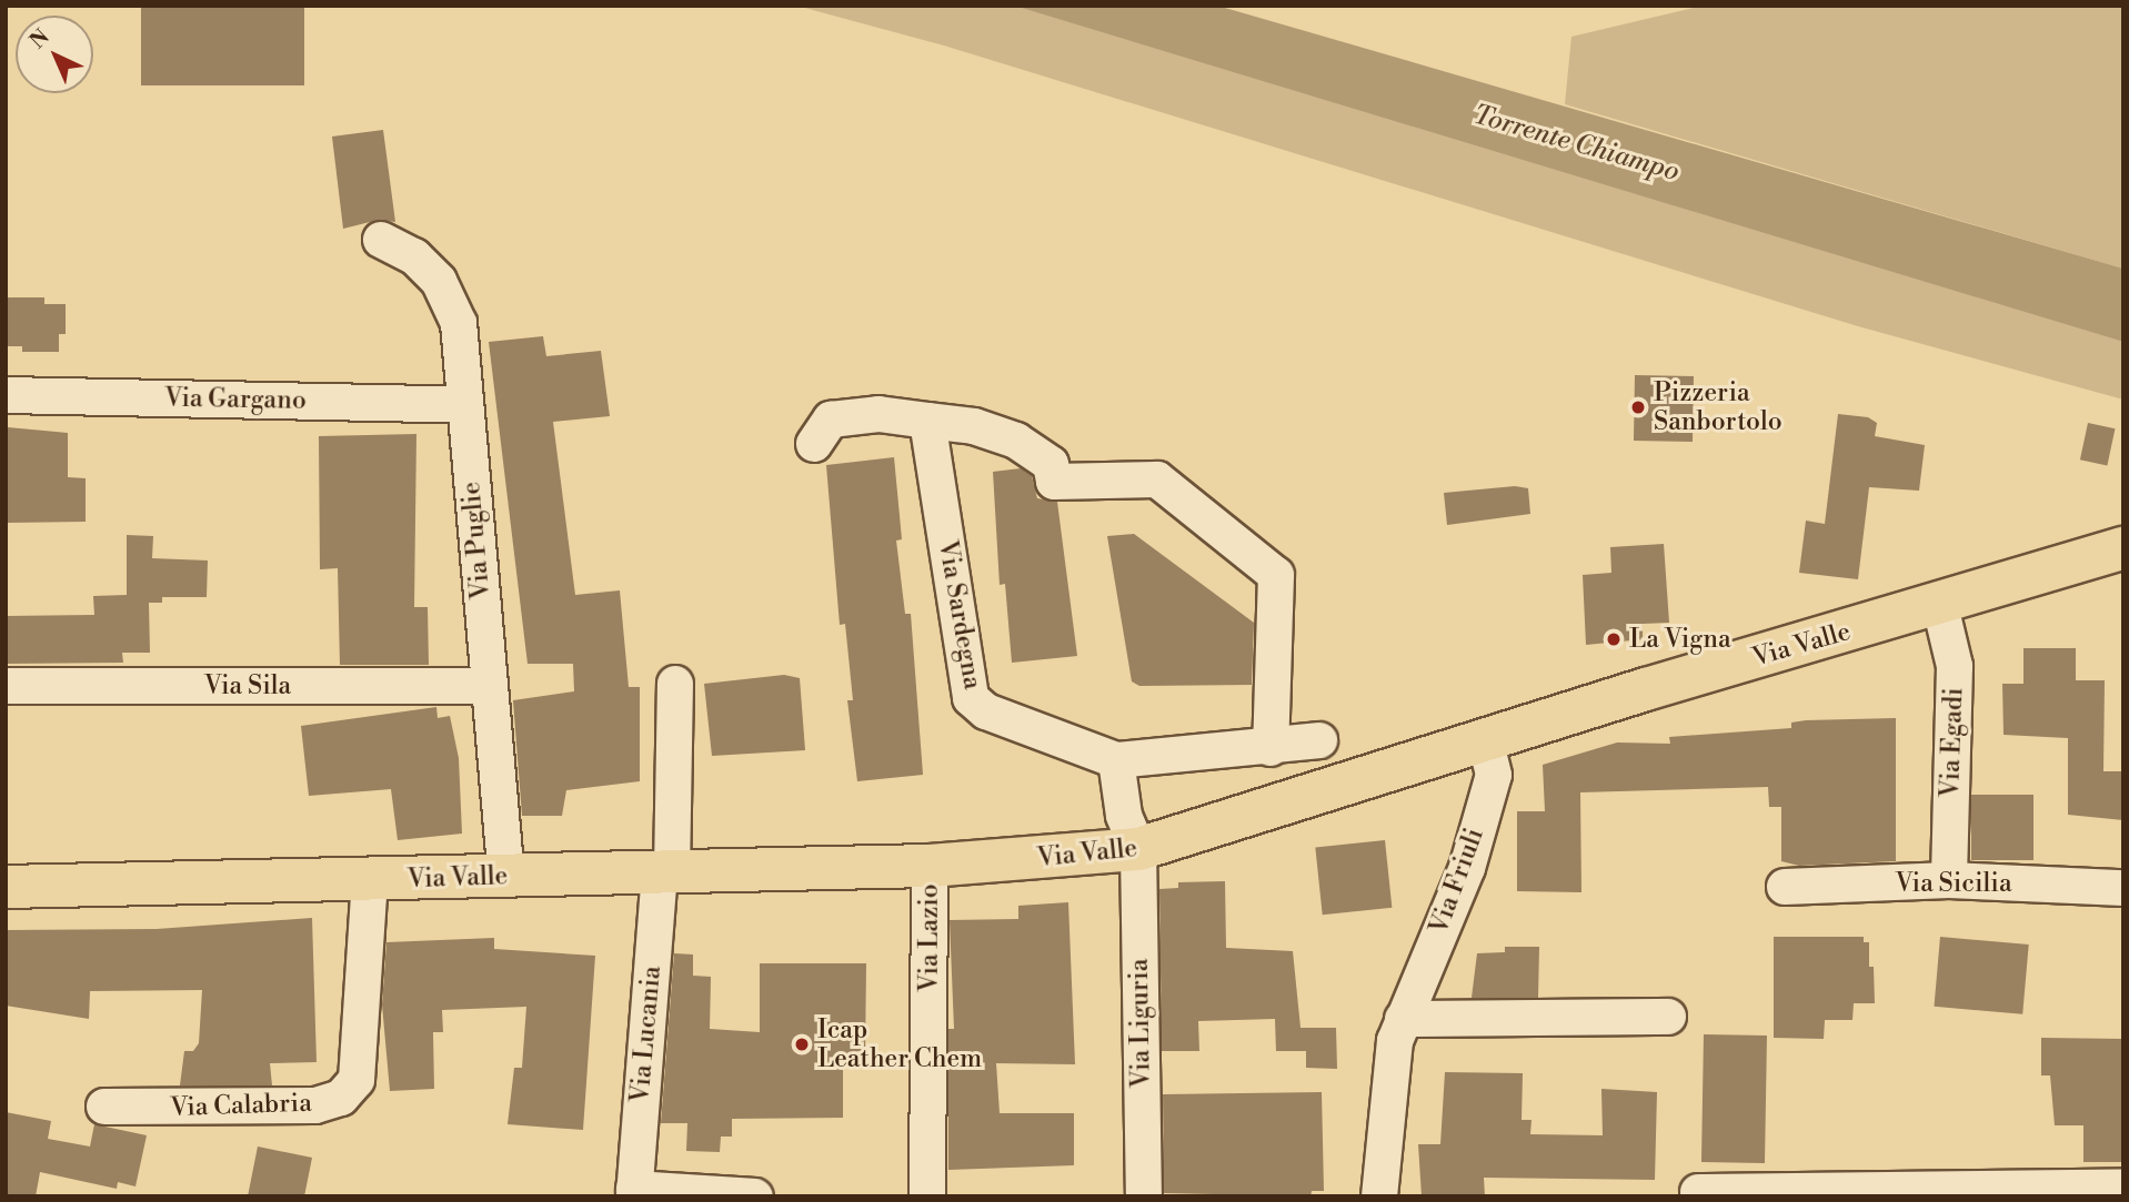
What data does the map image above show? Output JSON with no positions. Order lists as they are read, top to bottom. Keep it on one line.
{"streets":{"main road":["Via Valle"],"street":["Via Gargano","Via Puglie","Via Sardegna","Via Sila","Via Egadi","Via Friuli","Via Sicilia","Via Lazio","Via Liguria","Via Lucania","Via Calabria"]},"crossings":[["Via Gargano","Via Puglie"],["Via Puglie","Via Valle"],["Via Puglie","Via Sila"],["Via Valle","Via Egadi"],["Via Valle","Via Friuli"],["Via Valle","Via Lazio"],["Via Valle","Via Liguria"],["Via Valle","Via Lucania"],["Via Valle","Via Calabria"],["Via Egadi","Via Sicilia"]],"water":["Torrente Chiampo"],"places":["Pizzeria Sanbortolo","La Vigna","Icap Leather Chem"],"north":"top left"}
